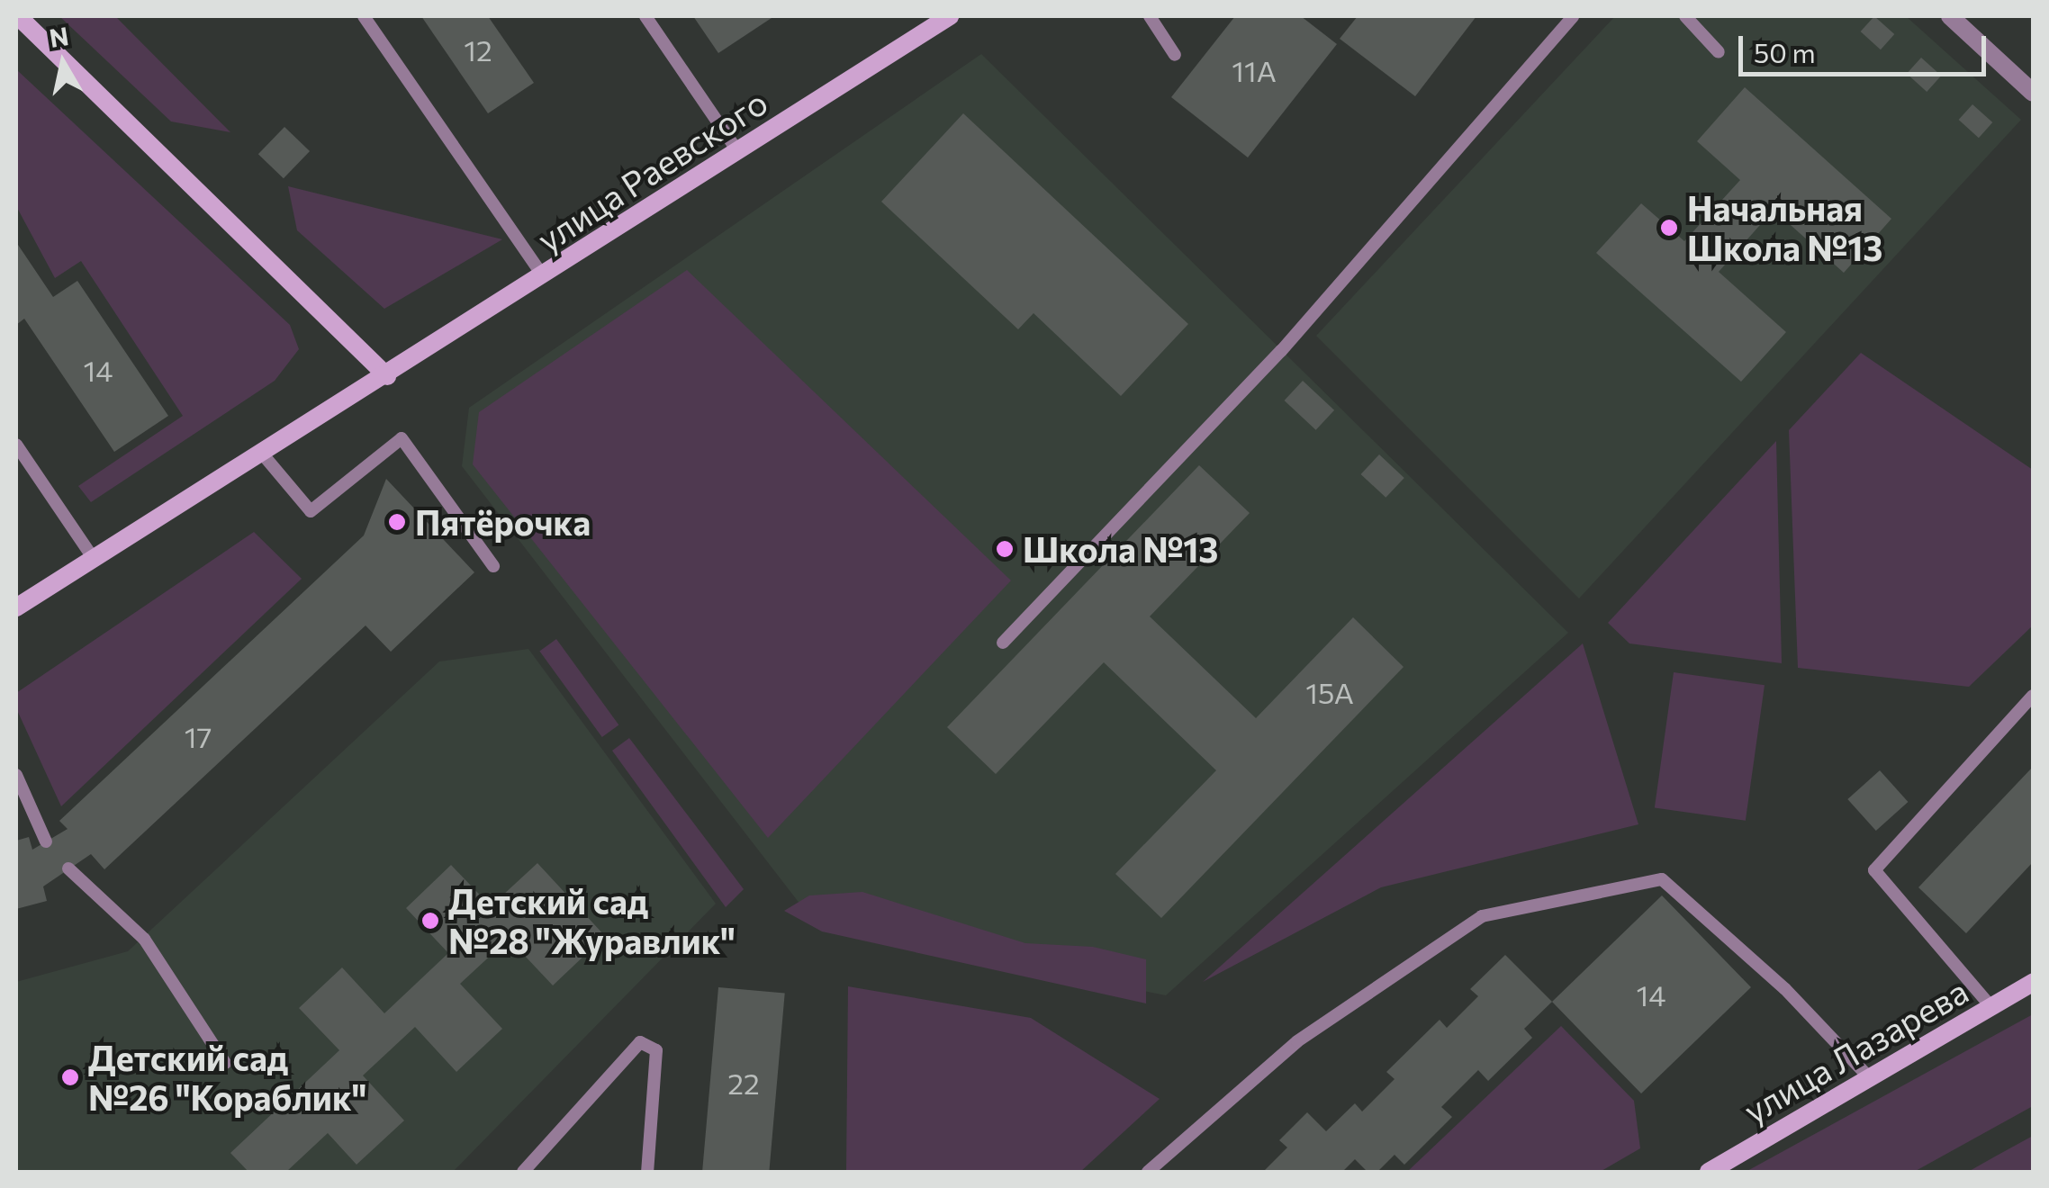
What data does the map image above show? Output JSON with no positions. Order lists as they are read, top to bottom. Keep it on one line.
{"streets":{"main road":["улица Раевского","улица Лазарева"]},"places":["Начальная Школа №13","Пятёрочка","Школа №13","Детский сад №28 \"Журавлик\"","Детский сад №26 \"Кораблик\""],"house_numbers":["12","11А","14","15А","17","14","22"],"scale_bar":"50 m","north":"top"}
